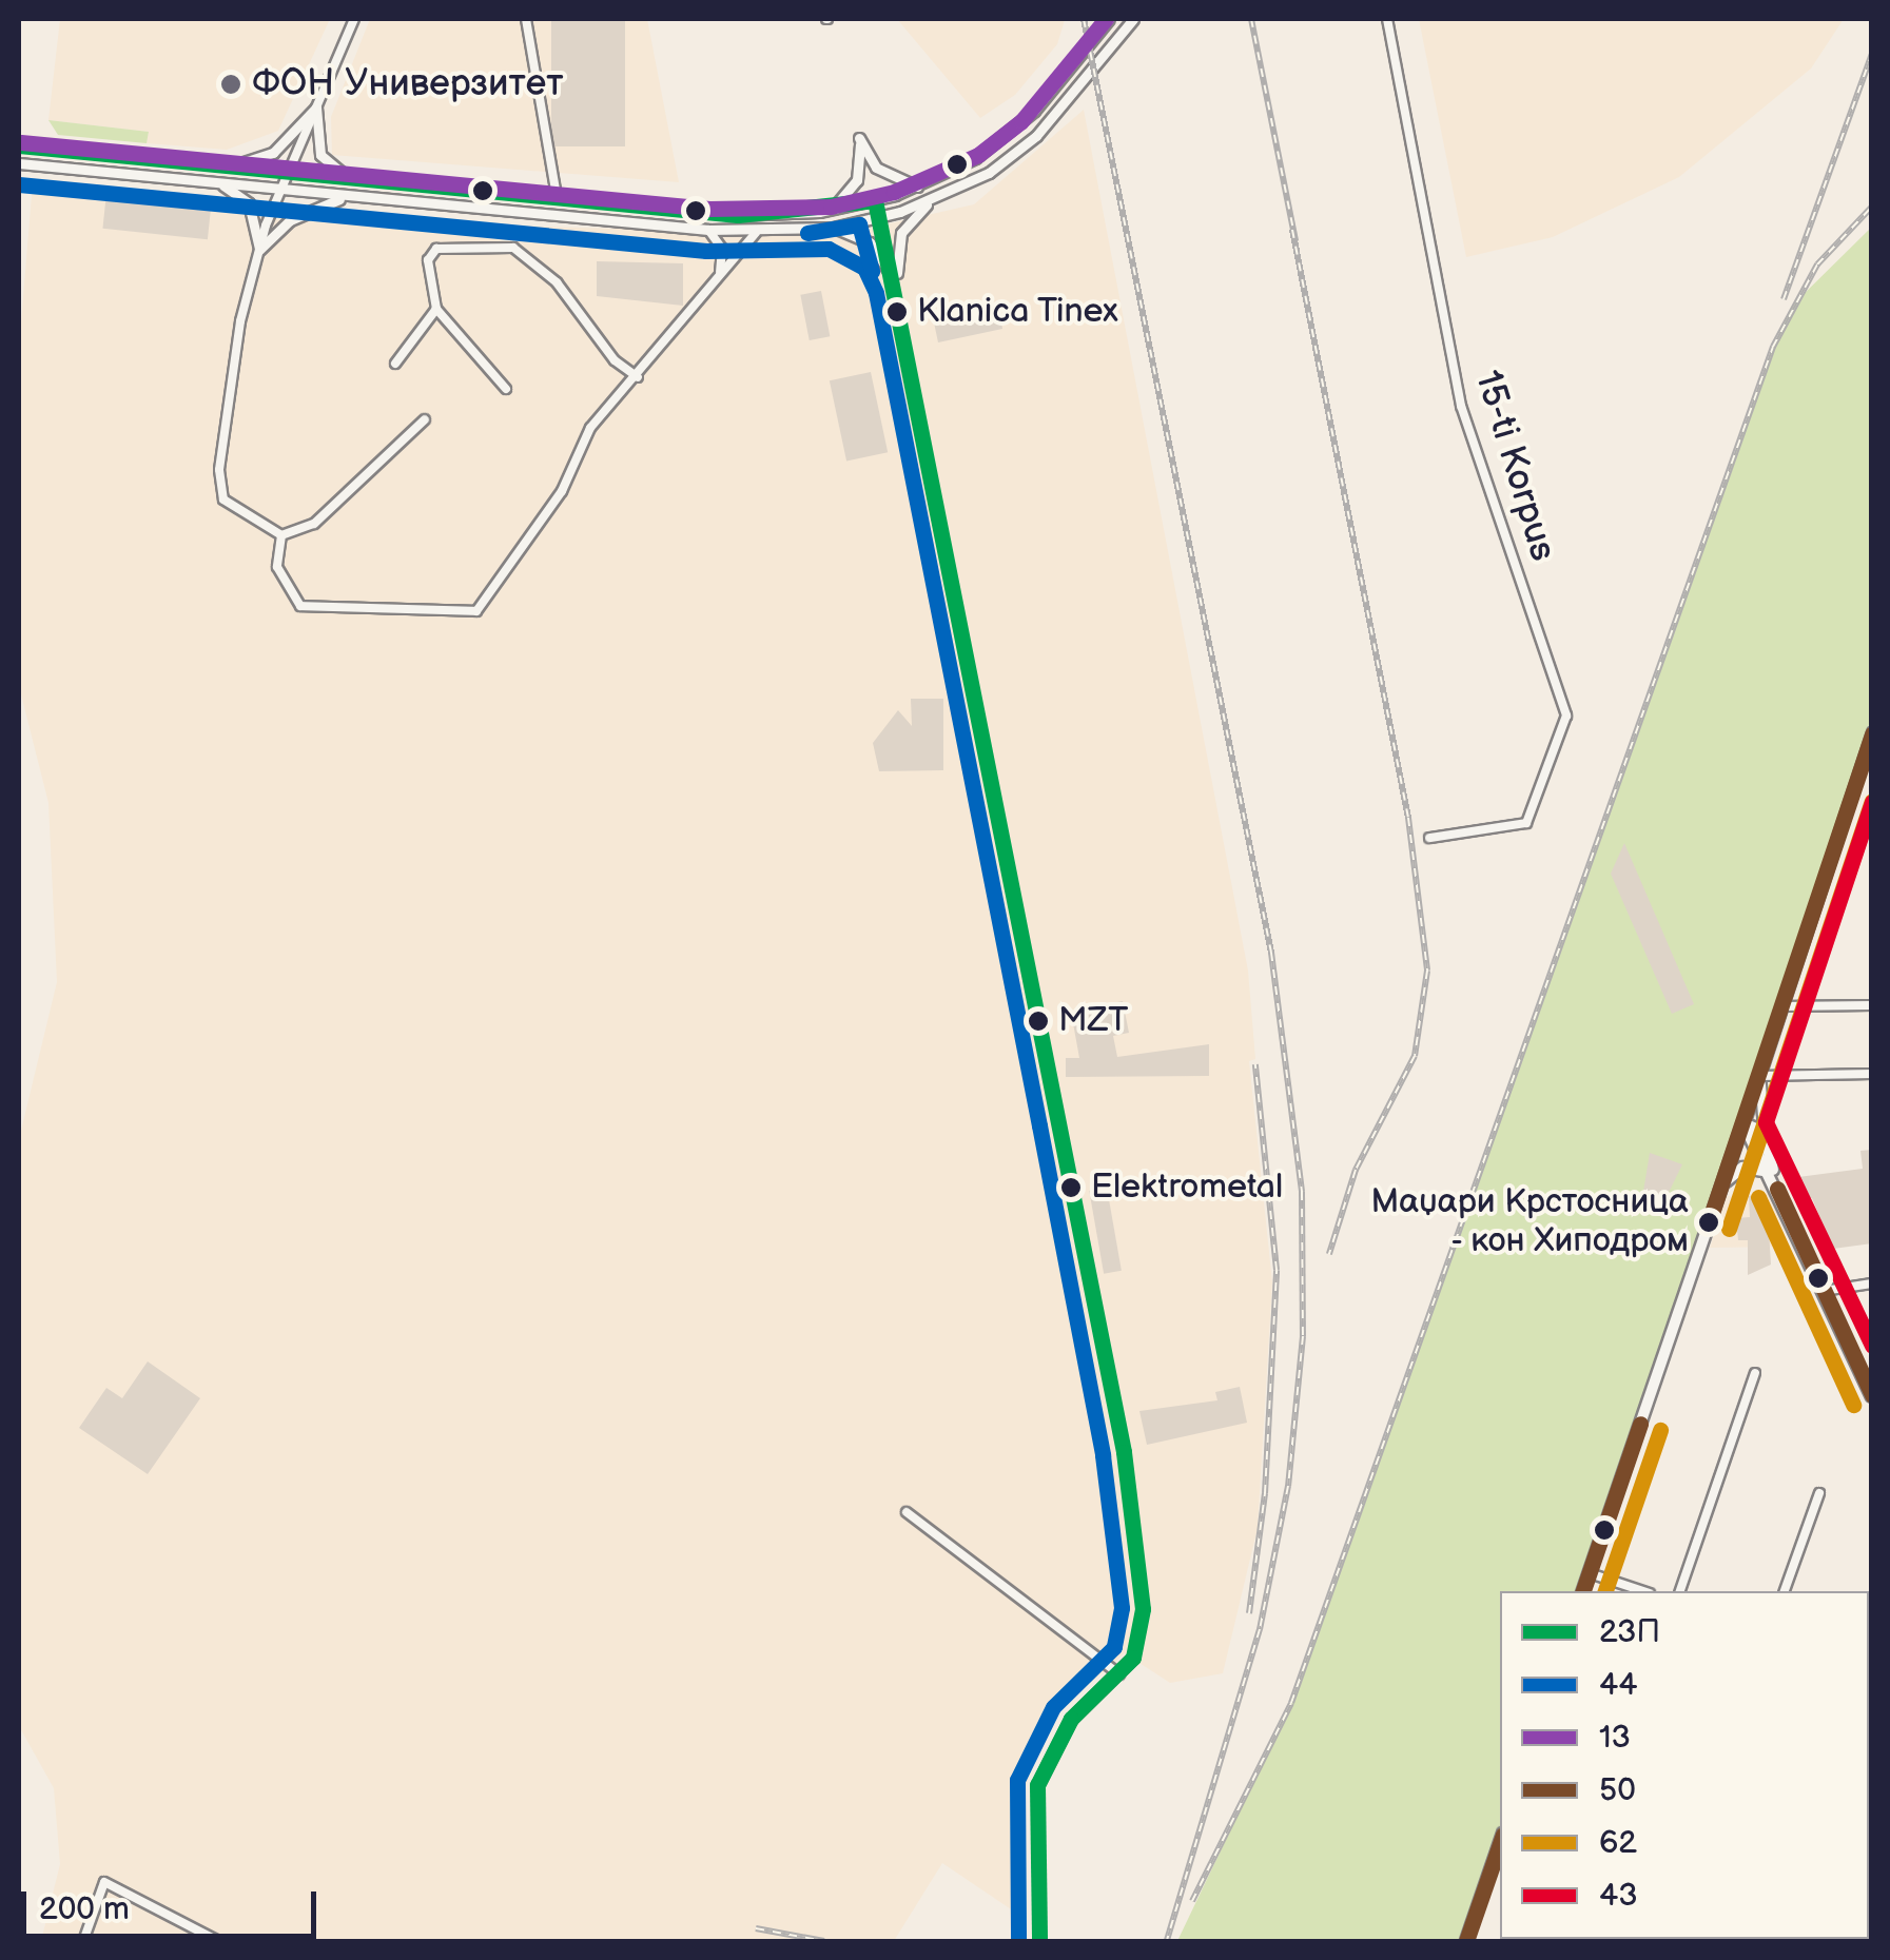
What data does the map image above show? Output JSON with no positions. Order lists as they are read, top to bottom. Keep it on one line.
{"streets":{"street":["15-ti Korpus"]},"places":["ФОН Универзитет","Klanica Tinex","MZT","Elektrometal","Маџари Крстосница - кон Хиподром"],"lines":["transit line 13","transit line 23П","transit line 44","transit line 50","transit line 62","transit line 43"],"legend":["23П","44","13","50","62","43"],"scale_bar":"200 m"}
